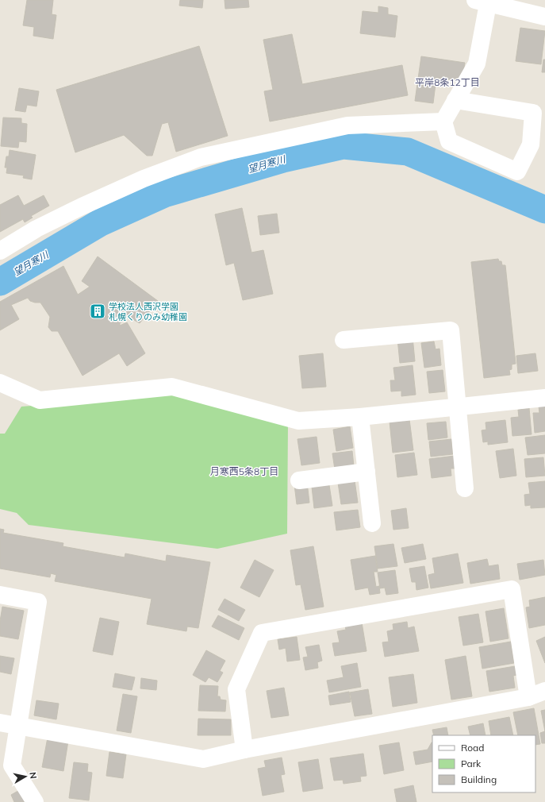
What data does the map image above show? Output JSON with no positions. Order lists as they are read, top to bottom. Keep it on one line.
{"districts":["平岸8条12丁目","月寒西5条8丁目"],"water":["望月寒川"],"places":{"building":["学校法人西沢学園 札幌くりのみ幼稚園"]},"legend":["Road","Park","Building"],"north":"right"}
